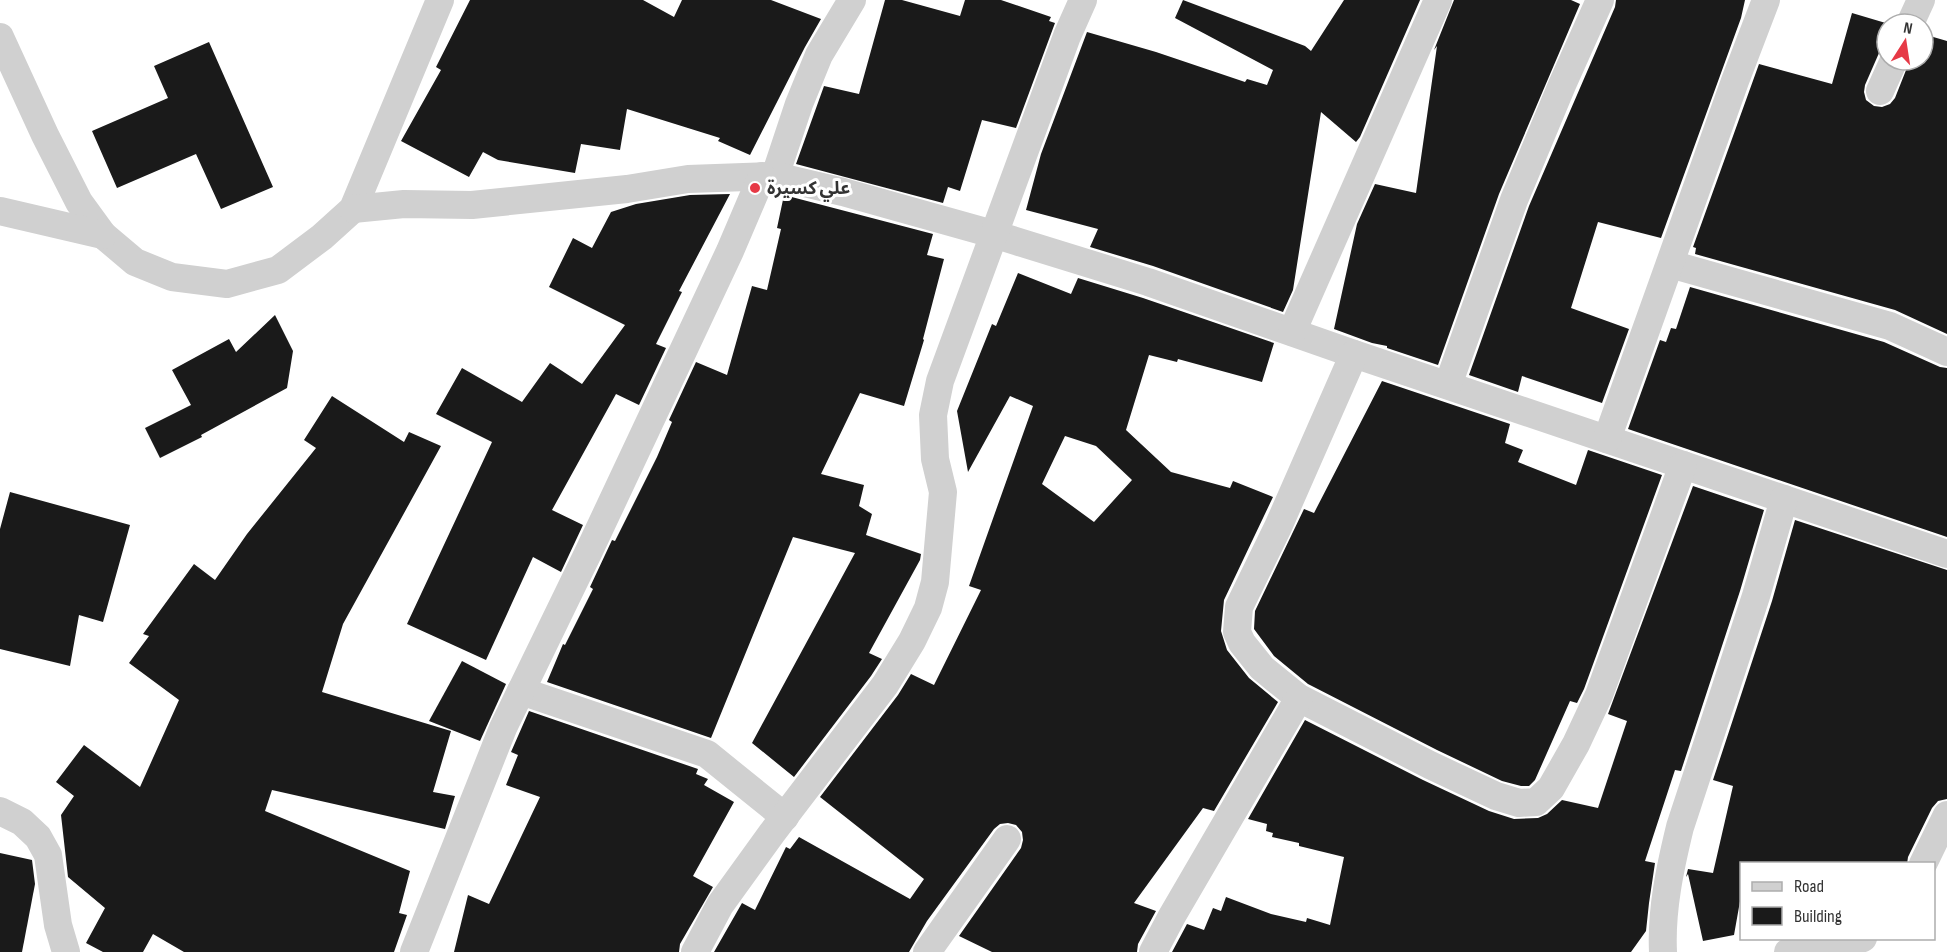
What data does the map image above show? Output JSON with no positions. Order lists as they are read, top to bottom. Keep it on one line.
{"places":["علي كسيرة"],"legend":["Road","Building"],"north":"top"}
